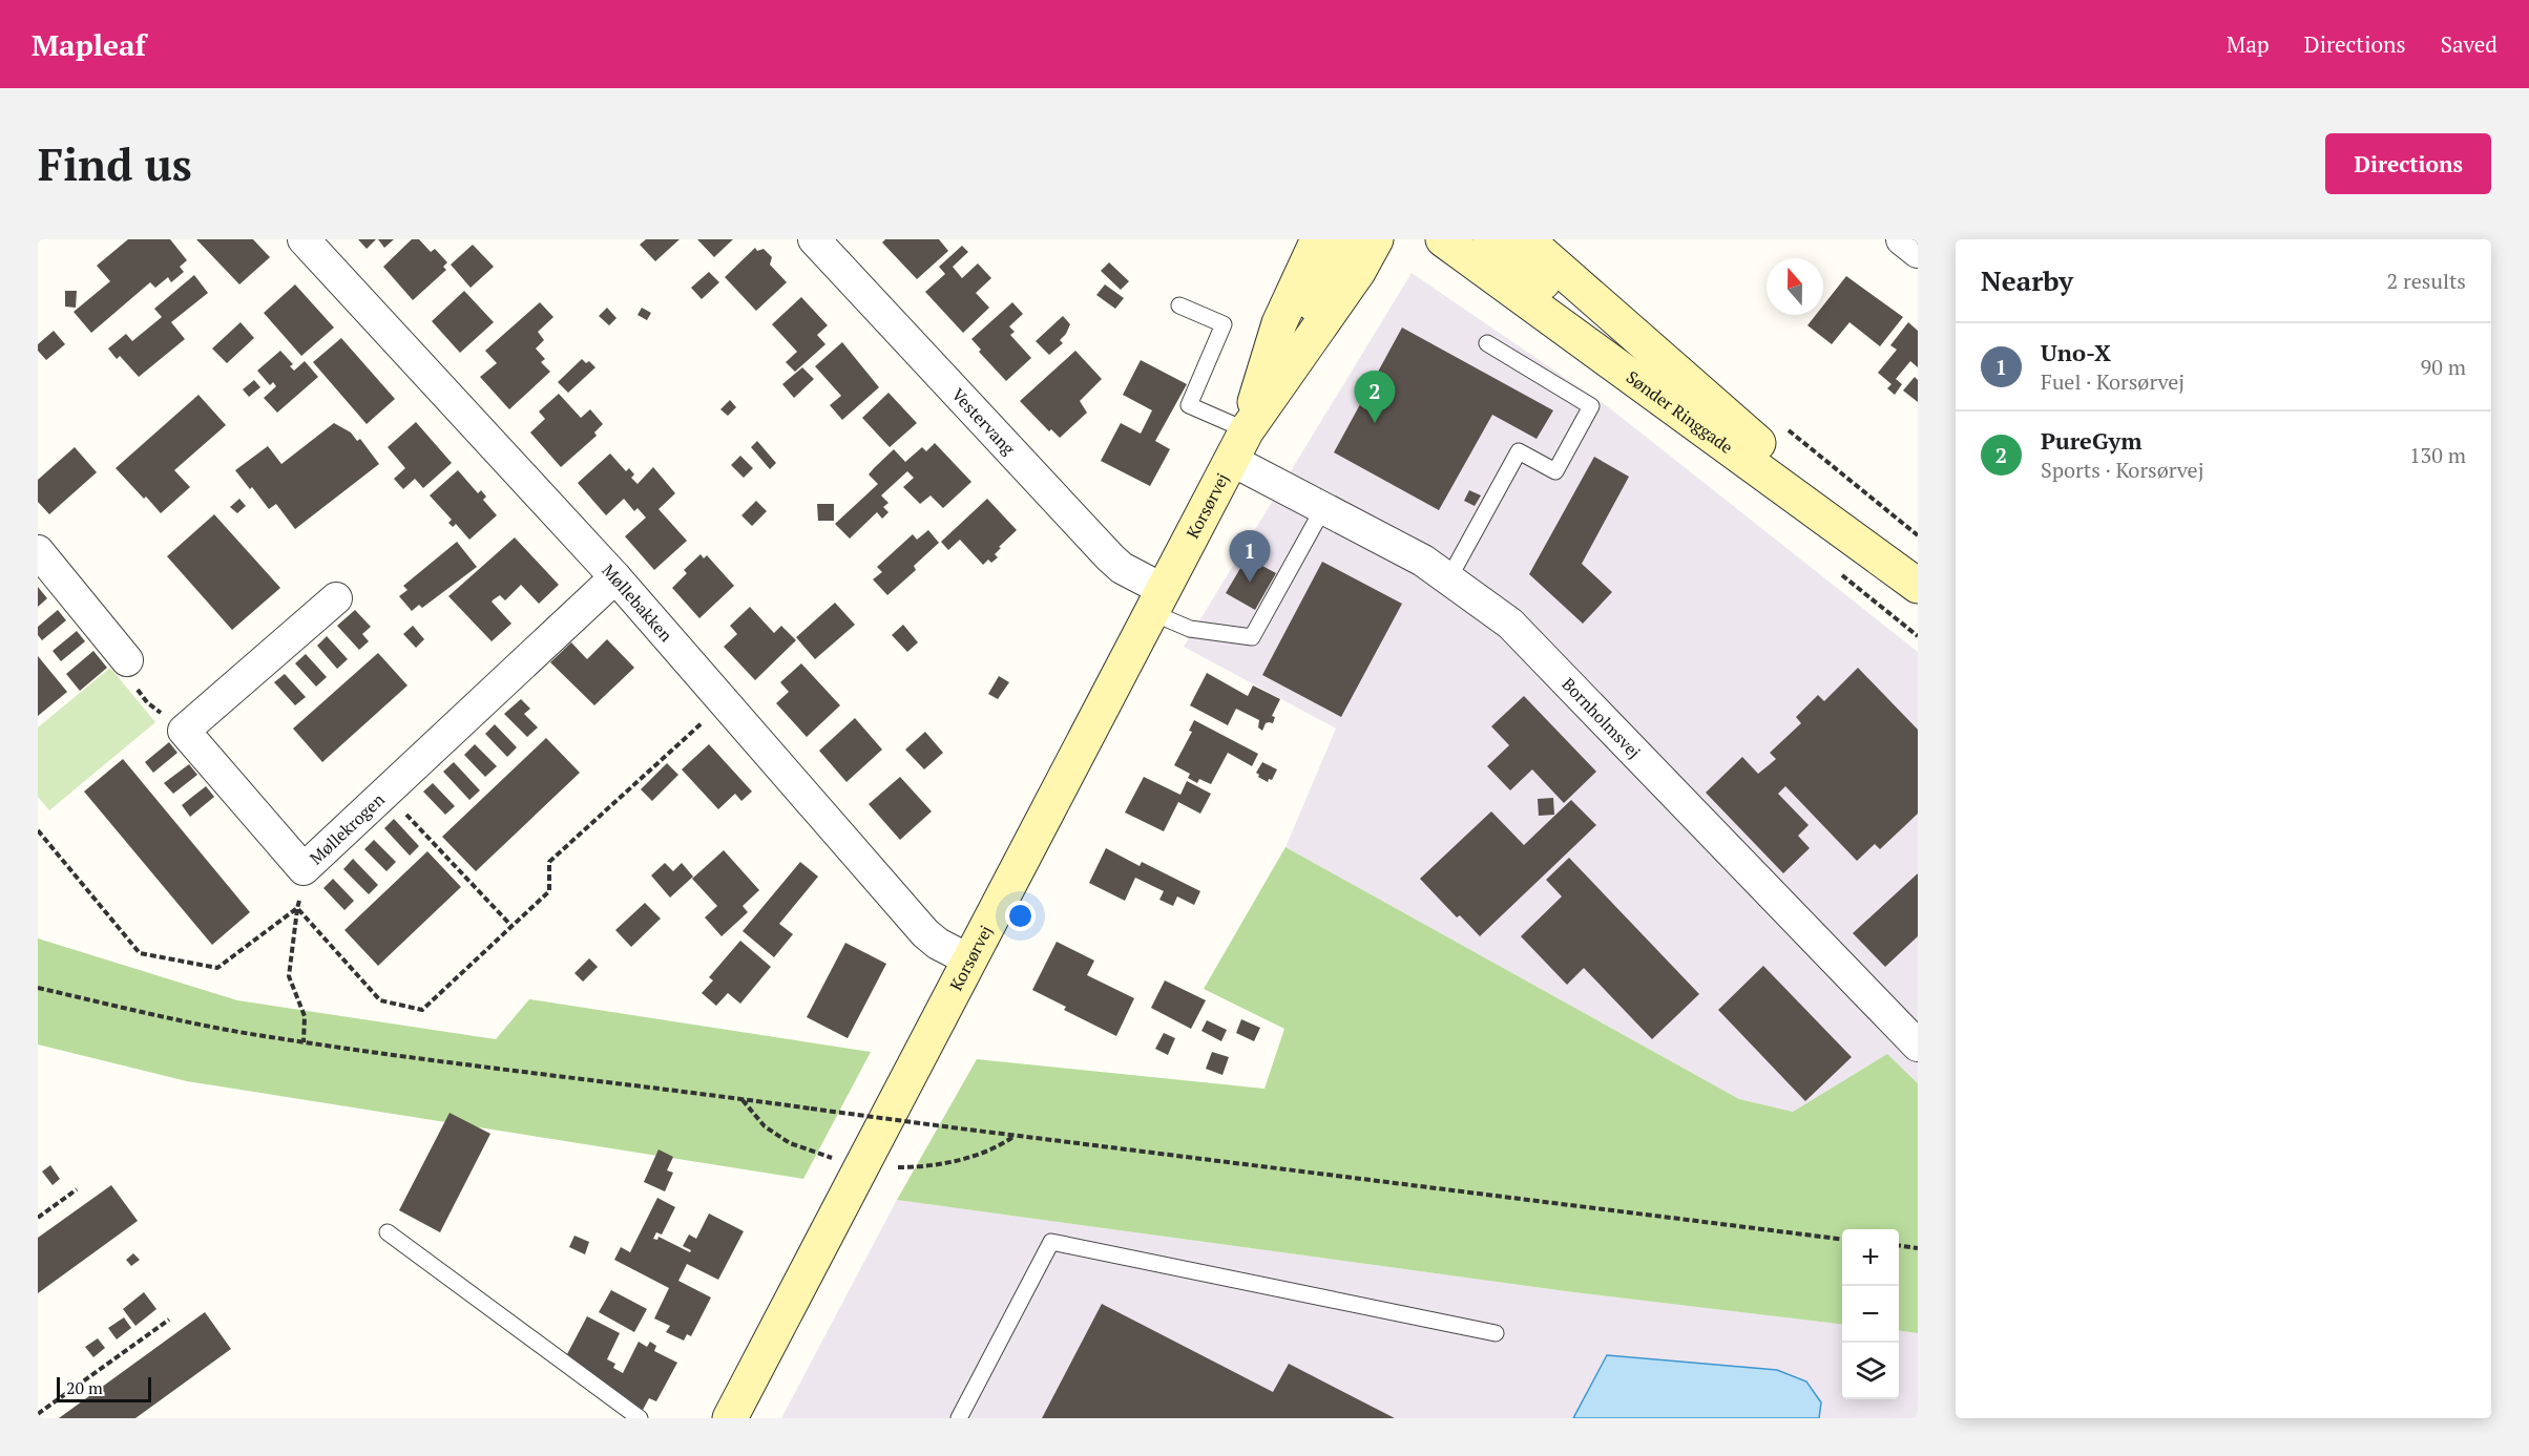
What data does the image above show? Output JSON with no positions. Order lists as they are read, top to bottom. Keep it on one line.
{"streets":{"street":["Sønder Ringgade","Vestervang","Korsørvej","Møllebakken","Bornholmsvej","Møllekrogen"]},"crossings":[["Vestervang","Korsørvej"],["Korsørvej","Møllebakken"],["Korsørvej","Bornholmsvej"],["Møllebakken","Møllekrogen"]],"scale_bar":"20 m","north":"top","page":{"header":"Mapleaf","nav":["Map","Directions","Saved"],"buttons":"Directions","title":"Find us","heading":["Nearby","2 results"],"list":[{"mark":"1","name":"Uno-X","note":"Fuel · Korsørvej","value":"90 m"},{"mark":"2","name":"PureGym","note":"Sports · Korsørvej","value":"130 m"}],"pins":["2","1"],"map_buttons":["+","−"],"scale":"20 m"}}
